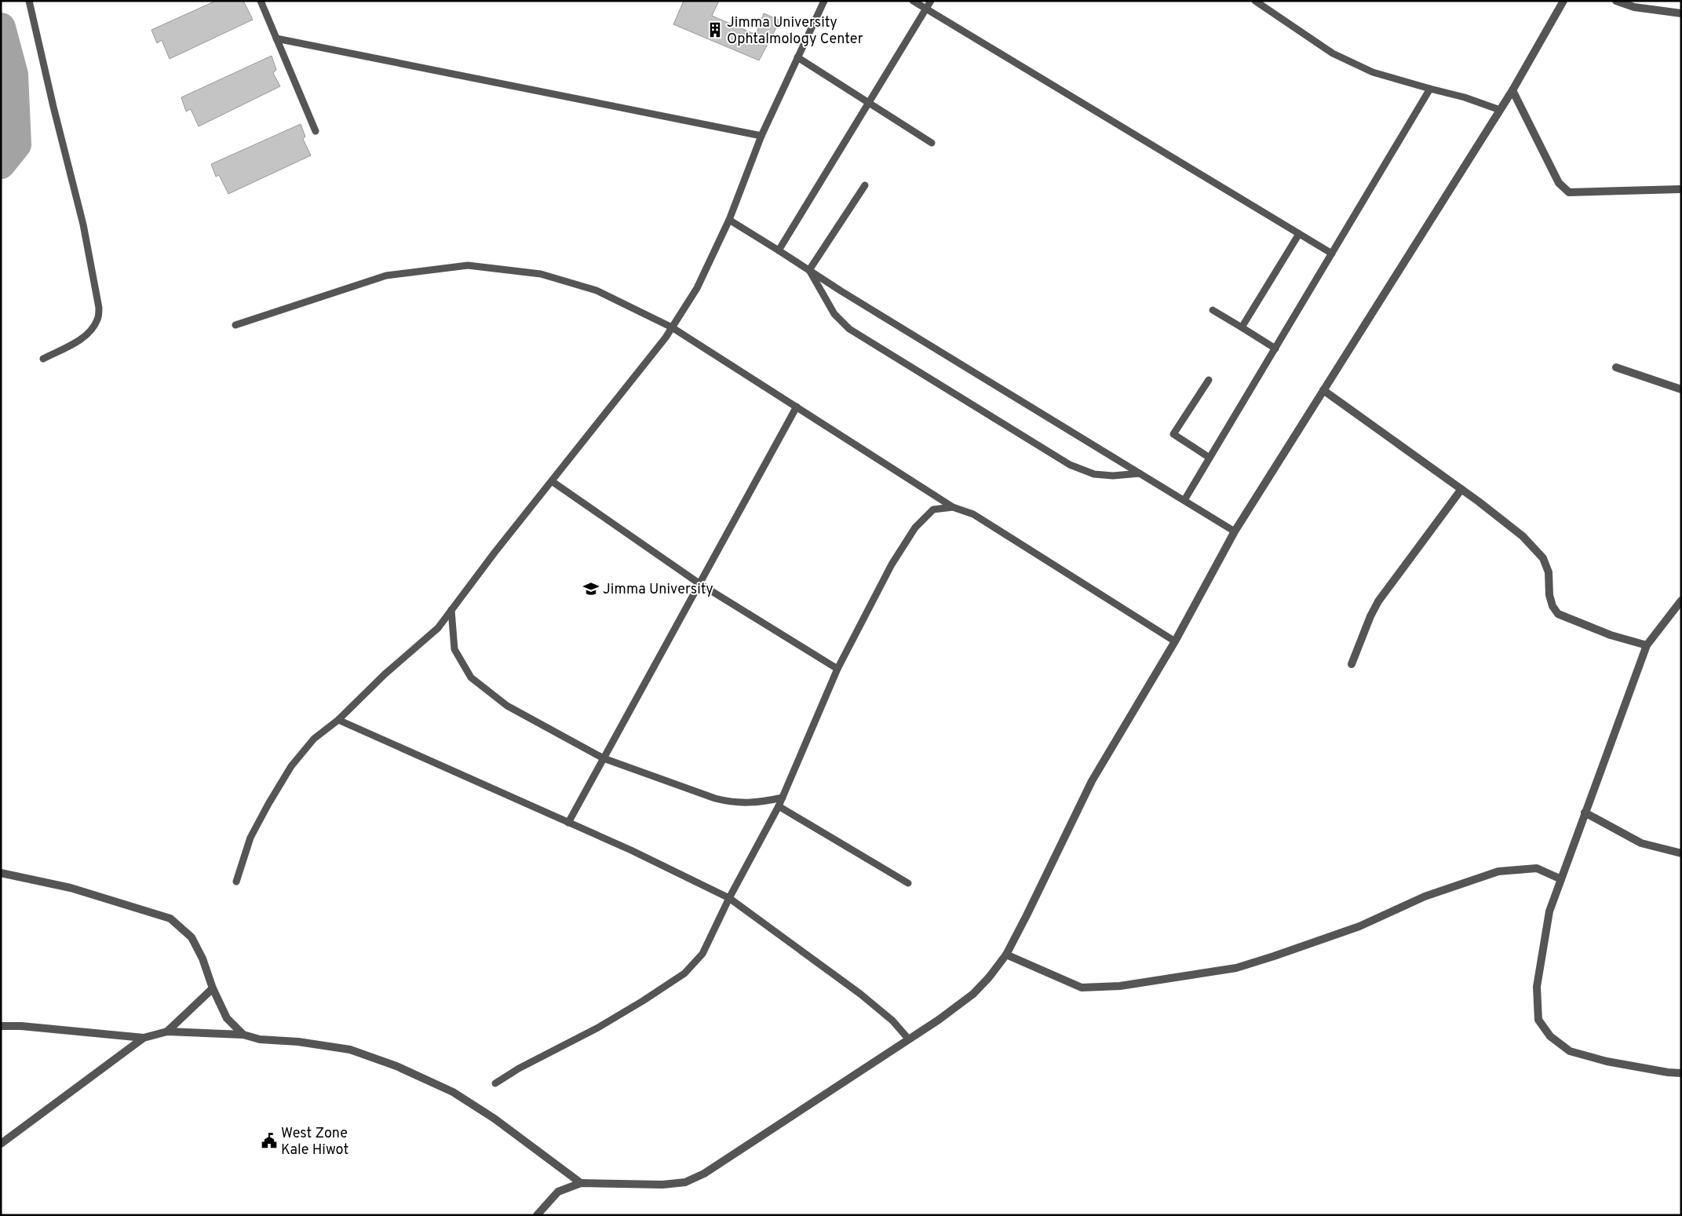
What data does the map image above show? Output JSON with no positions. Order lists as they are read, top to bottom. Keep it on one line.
{"places":{"building":["Jimma University Ophtalmology Center"],"school or university":["Jimma University"],"public building":["West Zone Kale Hiwot"]}}
